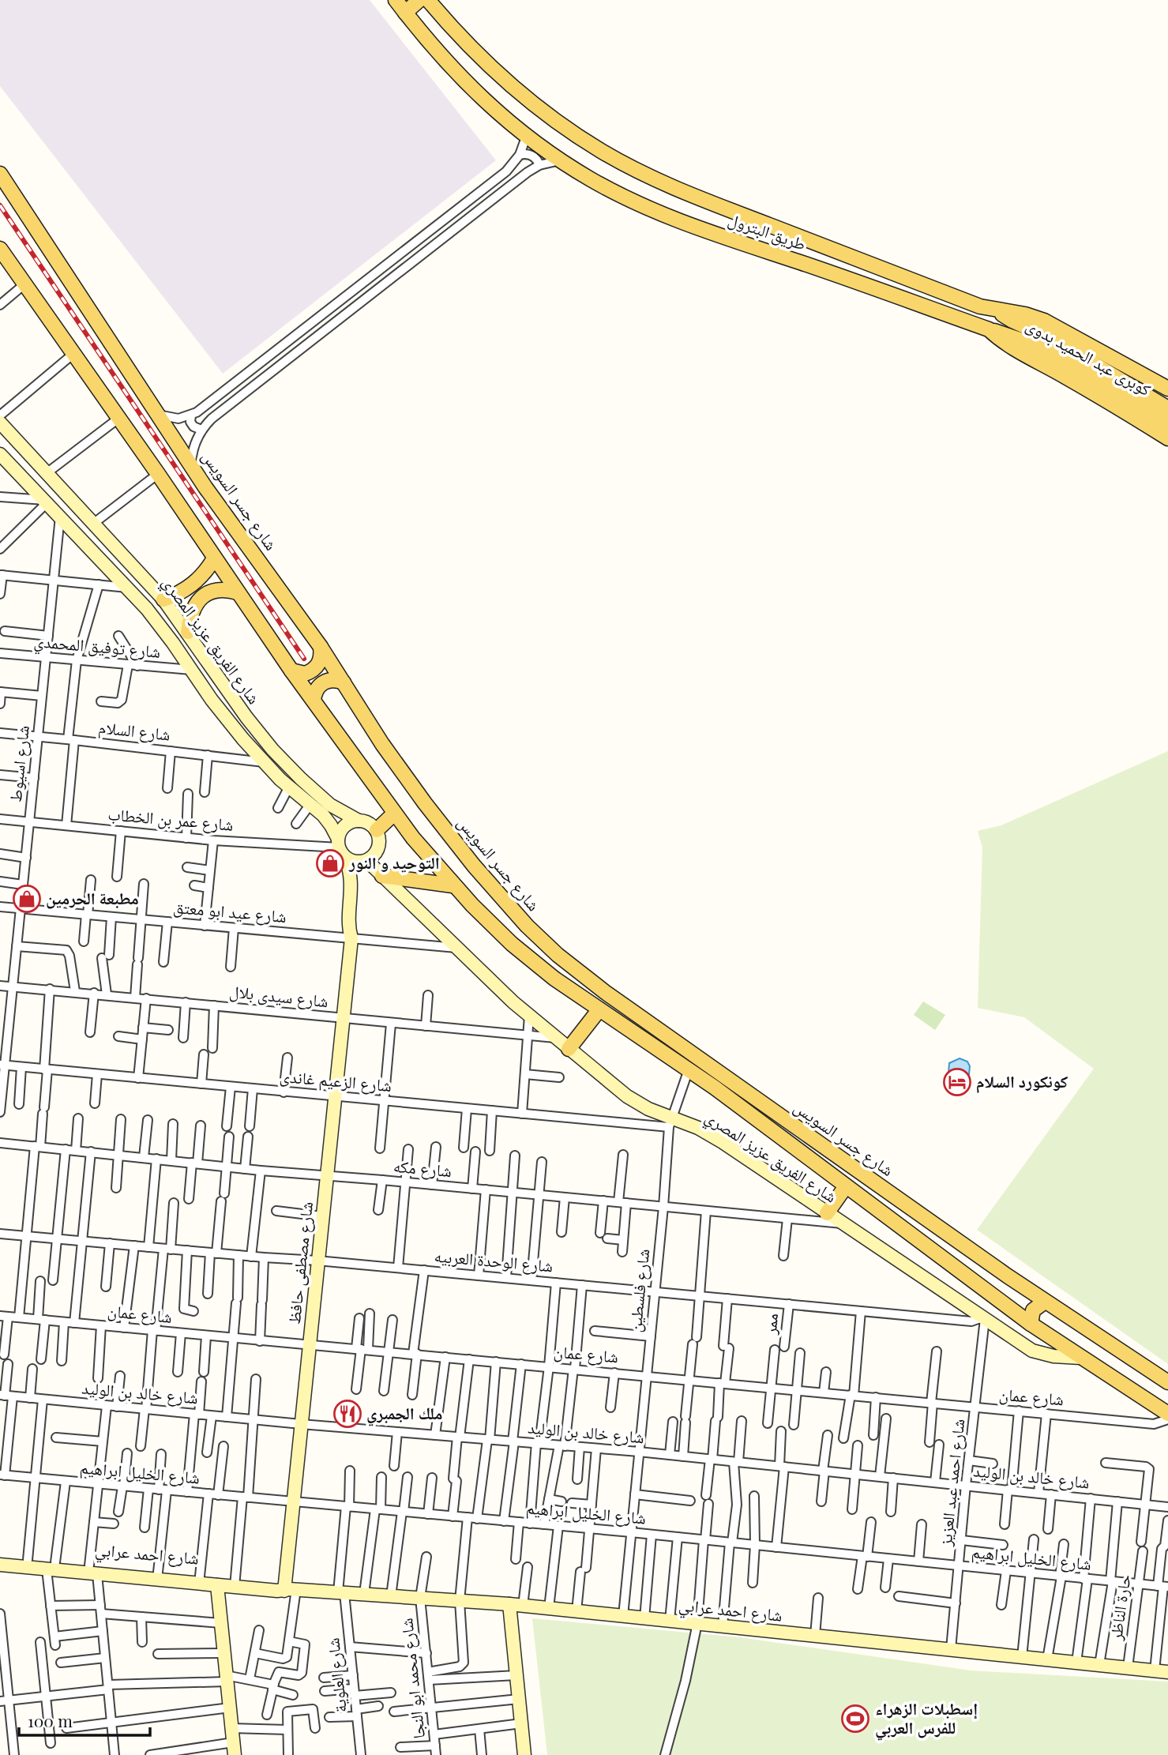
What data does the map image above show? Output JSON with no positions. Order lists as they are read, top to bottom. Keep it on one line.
{"streets":{"main road":["طريق البترول","كوبرى عبد الحميد بدوى","شارع جسر السويس"],"street":["شارع الفريق عزيز المصري","شارع توفيق المحمدي","شارع السلام","شارع اسيوط","شارع عمر بن الخطاب","شارع عيد ابو معتق","شارع سيدى بلال","شارع الزعيم غاندى","شارع مكه","شارع الوحدة العربيه","شارع مصطفى حافظ","شارع فلسطين","شارع عمان","ممر","شارع خالد بن الوليد","شارع الخليل ابراهيم","شارع احمد عبد العزيز","شارع احمد عرابي","حارة الناظر","شارع العلوية","شارع محمد ابو النجا"]},"crossings":[["طريق البترول","كوبرى عبد الحميد بدوى"],["شارع جسر السويس","شارع الفريق عزيز المصري"],["شارع جسر السويس","شارع فلسطين"],["شارع الفريق عزيز المصري","شارع توفيق المحمدي"],["شارع الفريق عزيز المصري","شارع السلام"],["شارع الفريق عزيز المصري","شارع اسيوط"],["شارع الفريق عزيز المصري","شارع عمر بن الخطاب"],["شارع الفريق عزيز المصري","شارع عيد ابو معتق"],["شارع الفريق عزيز المصري","شارع سيدى بلال"],["شارع الفريق عزيز المصري","شارع الزعيم غاندى"],["شارع الفريق عزيز المصري","شارع مكه"],["شارع الفريق عزيز المصري","شارع الوحدة العربيه"],["شارع الفريق عزيز المصري","شارع مصطفى حافظ"],["شارع الفريق عزيز المصري","شارع فلسطين"],["شارع الفريق عزيز المصري","شارع احمد عبد العزيز"],["شارع توفيق المحمدي","شارع اسيوط"],["شارع السلام","شارع اسيوط"],["شارع اسيوط","شارع عمر بن الخطاب"],["شارع اسيوط","شارع عيد ابو معتق"],["شارع اسيوط","شارع سيدى بلال"],["شارع اسيوط","شارع الزعيم غاندى"],["شارع عمر بن الخطاب","شارع مصطفى حافظ"],["شارع عيد ابو معتق","شارع مصطفى حافظ"],["شارع سيدى بلال","شارع مصطفى حافظ"],["شارع الزعيم غاندى","شارع مصطفى حافظ"],["شارع الزعيم غاندى","شارع فلسطين"],["شارع مكه","شارع مصطفى حافظ"],["شارع مكه","شارع فلسطين"],["شارع الوحدة العربيه","شارع مصطفى حافظ"],["شارع الوحدة العربيه","شارع فلسطين"],["شارع الوحدة العربيه","ممر"],["شارع الوحدة العربيه","شارع احمد عبد العزيز"],["شارع مصطفى حافظ","شارع عمان"],["شارع مصطفى حافظ","شارع خالد بن الوليد"],["شارع مصطفى حافظ","شارع الخليل ابراهيم"],["شارع مصطفى حافظ","شارع احمد عرابي"],["شارع فلسطين","شارع عمان"],["شارع فلسطين","شارع خالد بن الوليد"],["شارع فلسطين","شارع الخليل ابراهيم"],["شارع فلسطين","شارع احمد عرابي"],["شارع عمان","شارع احمد عبد العزيز"],["شارع خالد بن الوليد","شارع احمد عبد العزيز"],["شارع الخليل ابراهيم","شارع احمد عبد العزيز"],["شارع الخليل ابراهيم","حارة الناظر"],["شارع الخليل ابراهيم","شارع العلوية"],["شارع احمد عبد العزيز","شارع احمد عرابي"],["شارع احمد عرابي","حارة الناظر"],["شارع احمد عرابي","شارع العلوية"],["شارع احمد عرابي","شارع محمد ابو النجا"]],"places":{"shop":["التوحيد و النور","مطبعة الحرمين"],"hotel":["كونكورد السلام"],"restaurant":["ملك الجمبري"],"sports":["إسطبلات الزهراء للفرس العربي"]},"scale_bar":"100 m"}
